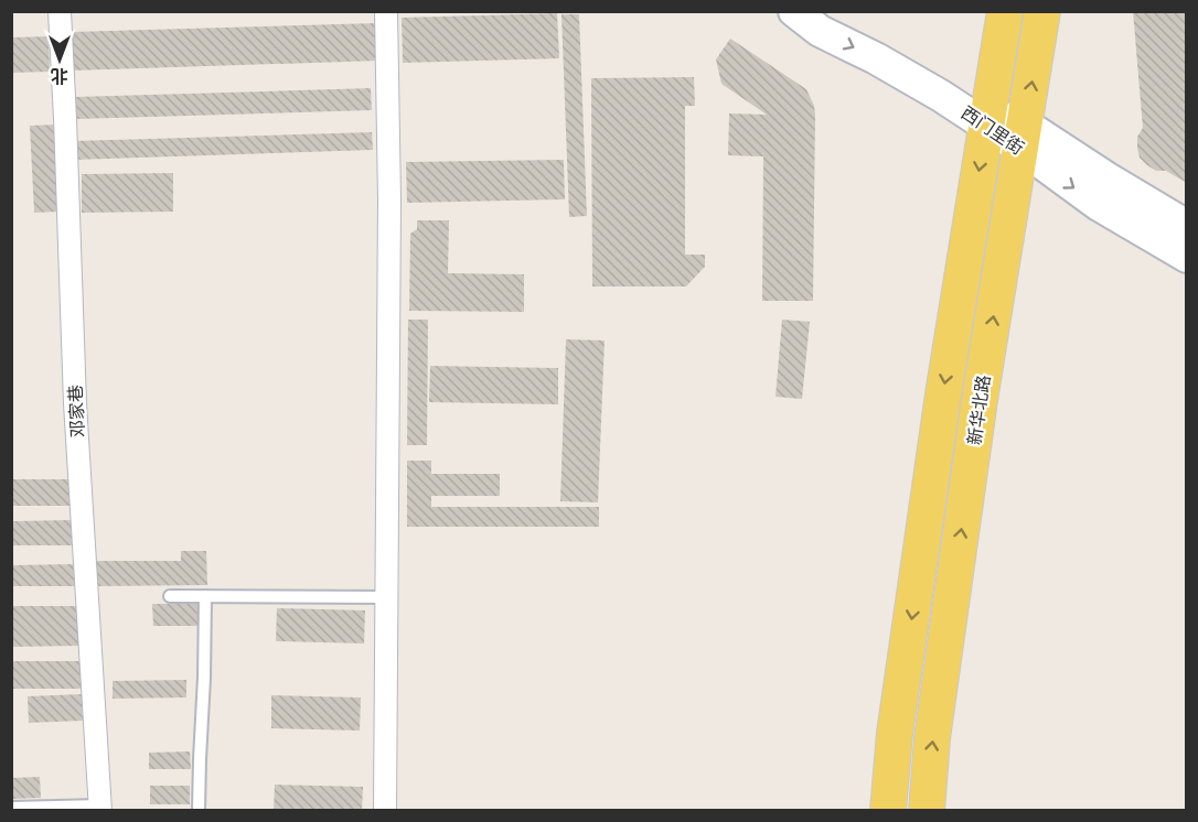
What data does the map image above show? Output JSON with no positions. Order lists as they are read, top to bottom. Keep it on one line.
{"streets":{"main road":["新华北路"],"street":["西门里街","邓家巷"]},"crossings":[["西门里街","新华北路"]],"north":"bottom"}
